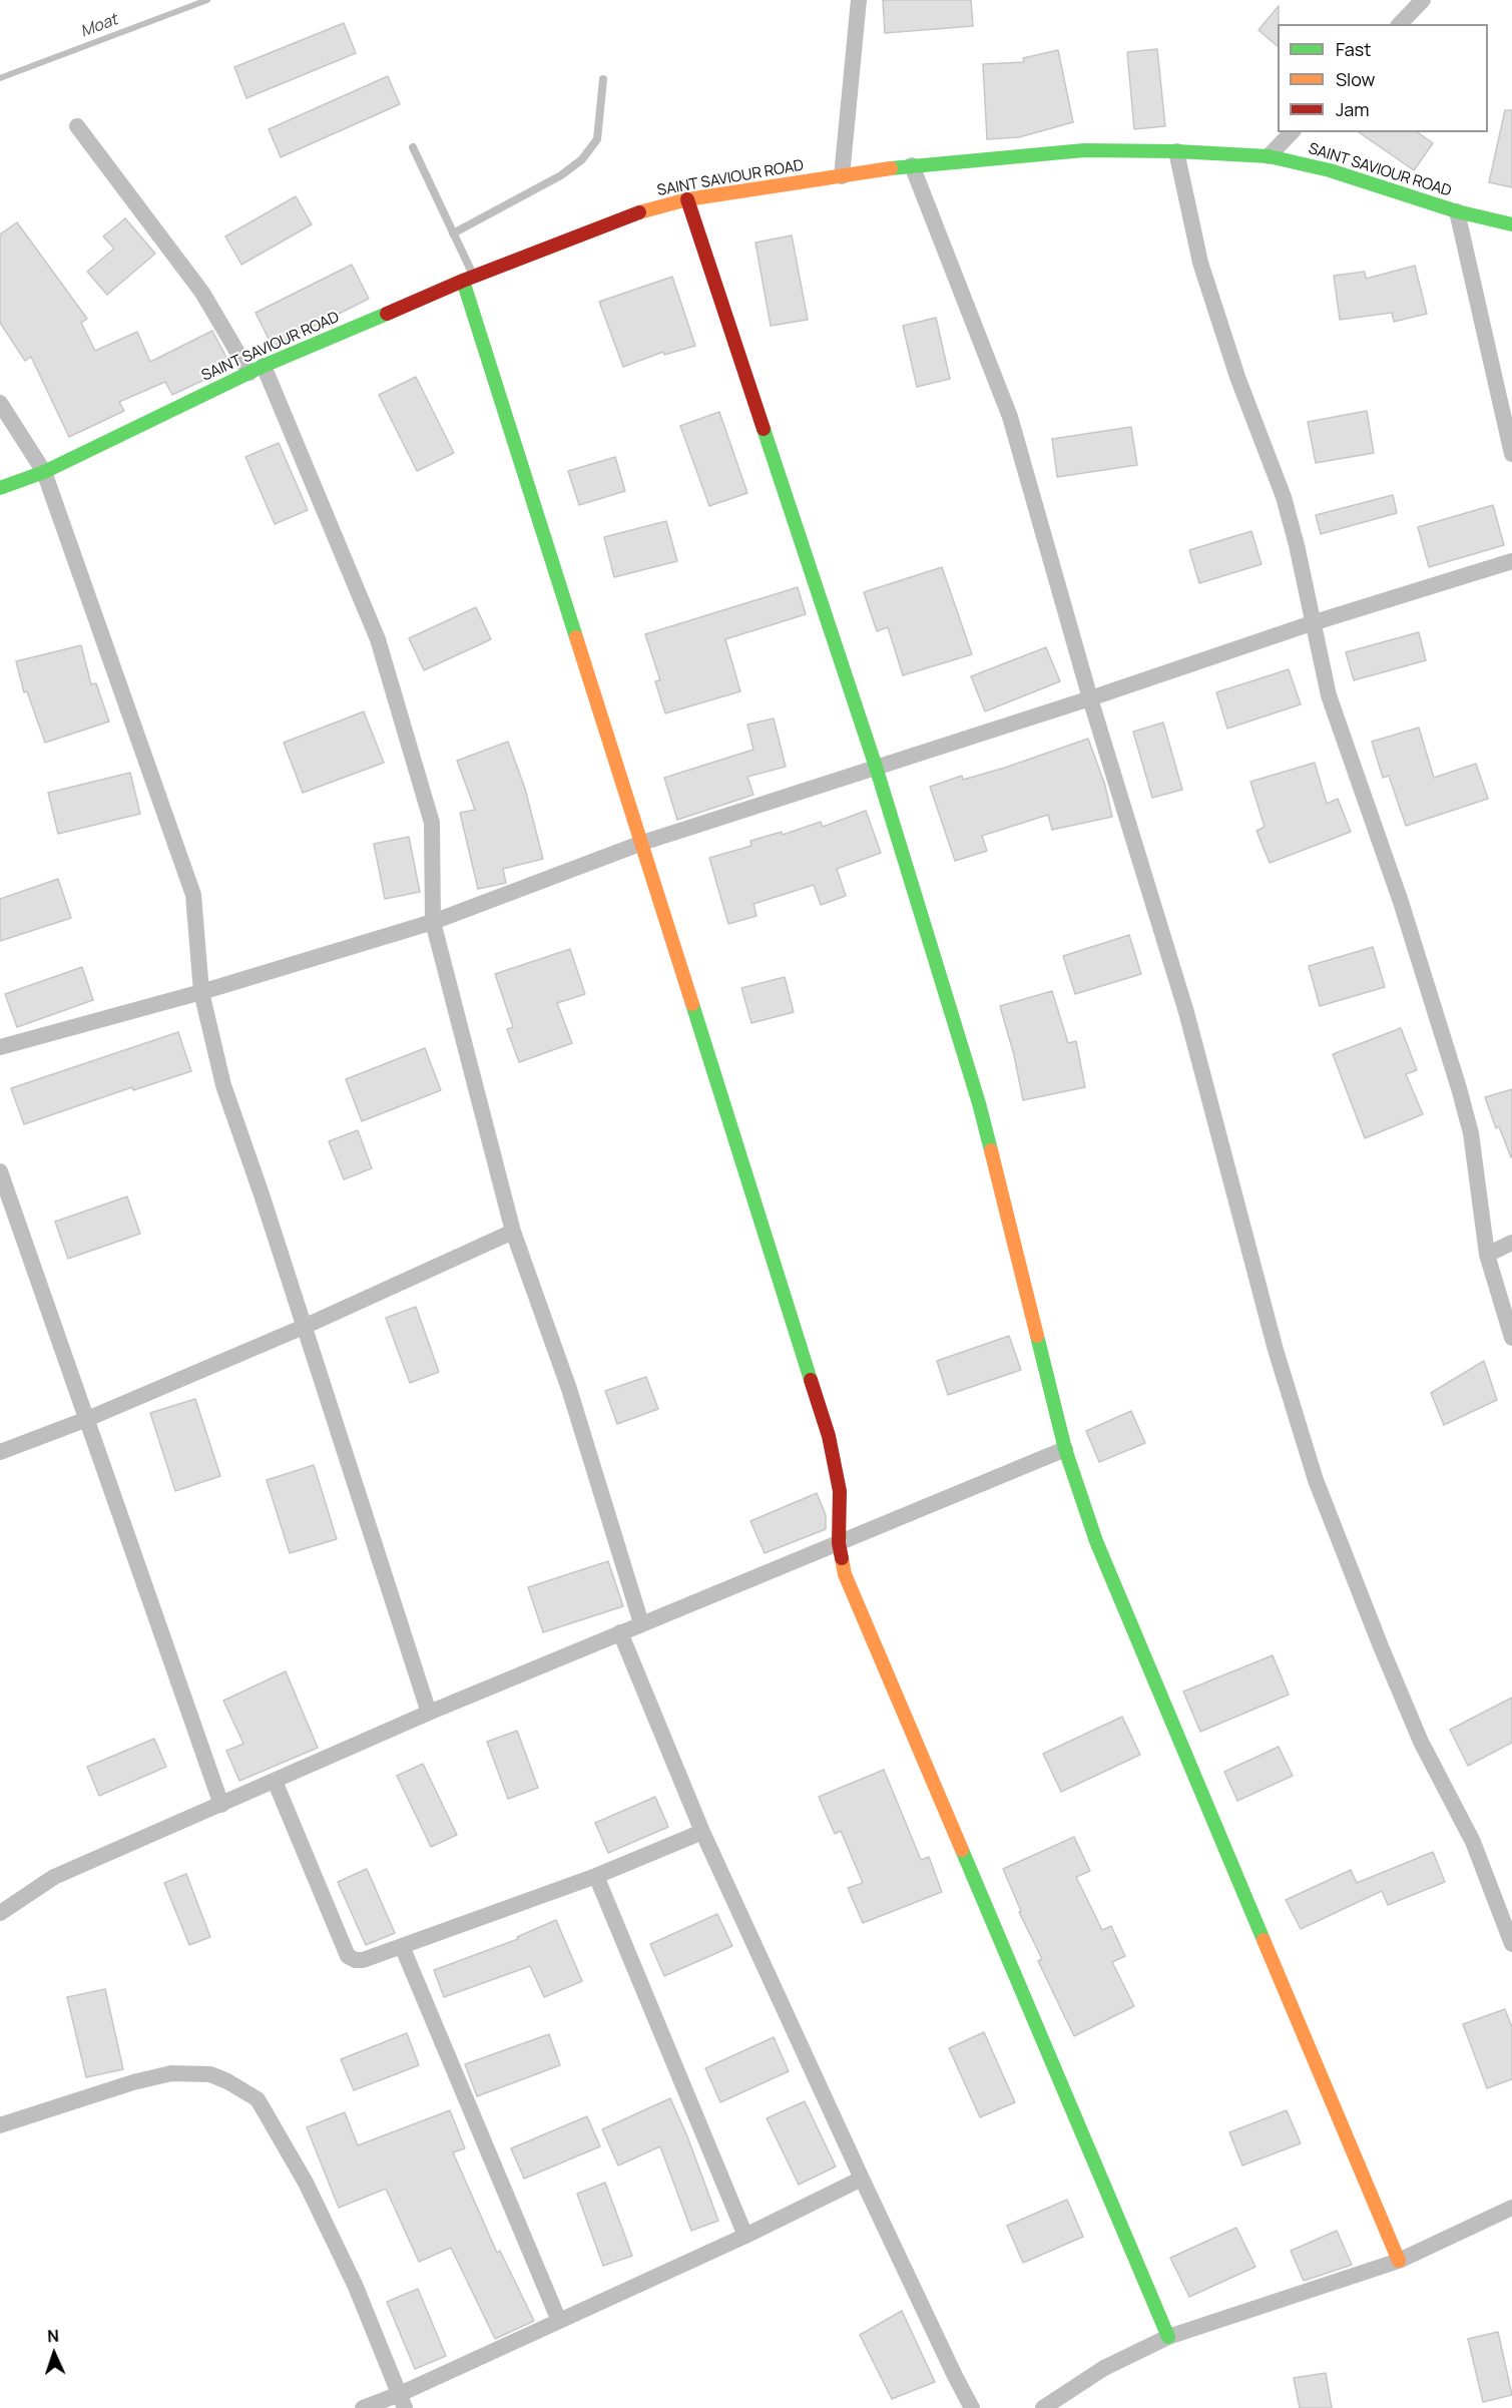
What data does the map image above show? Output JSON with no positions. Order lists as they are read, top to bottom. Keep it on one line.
{"streets":{"street":["SAINT SAVIOUR ROAD"]},"water":["Moat"],"legend":["Fast","Slow","Jam"],"north":"top"}
